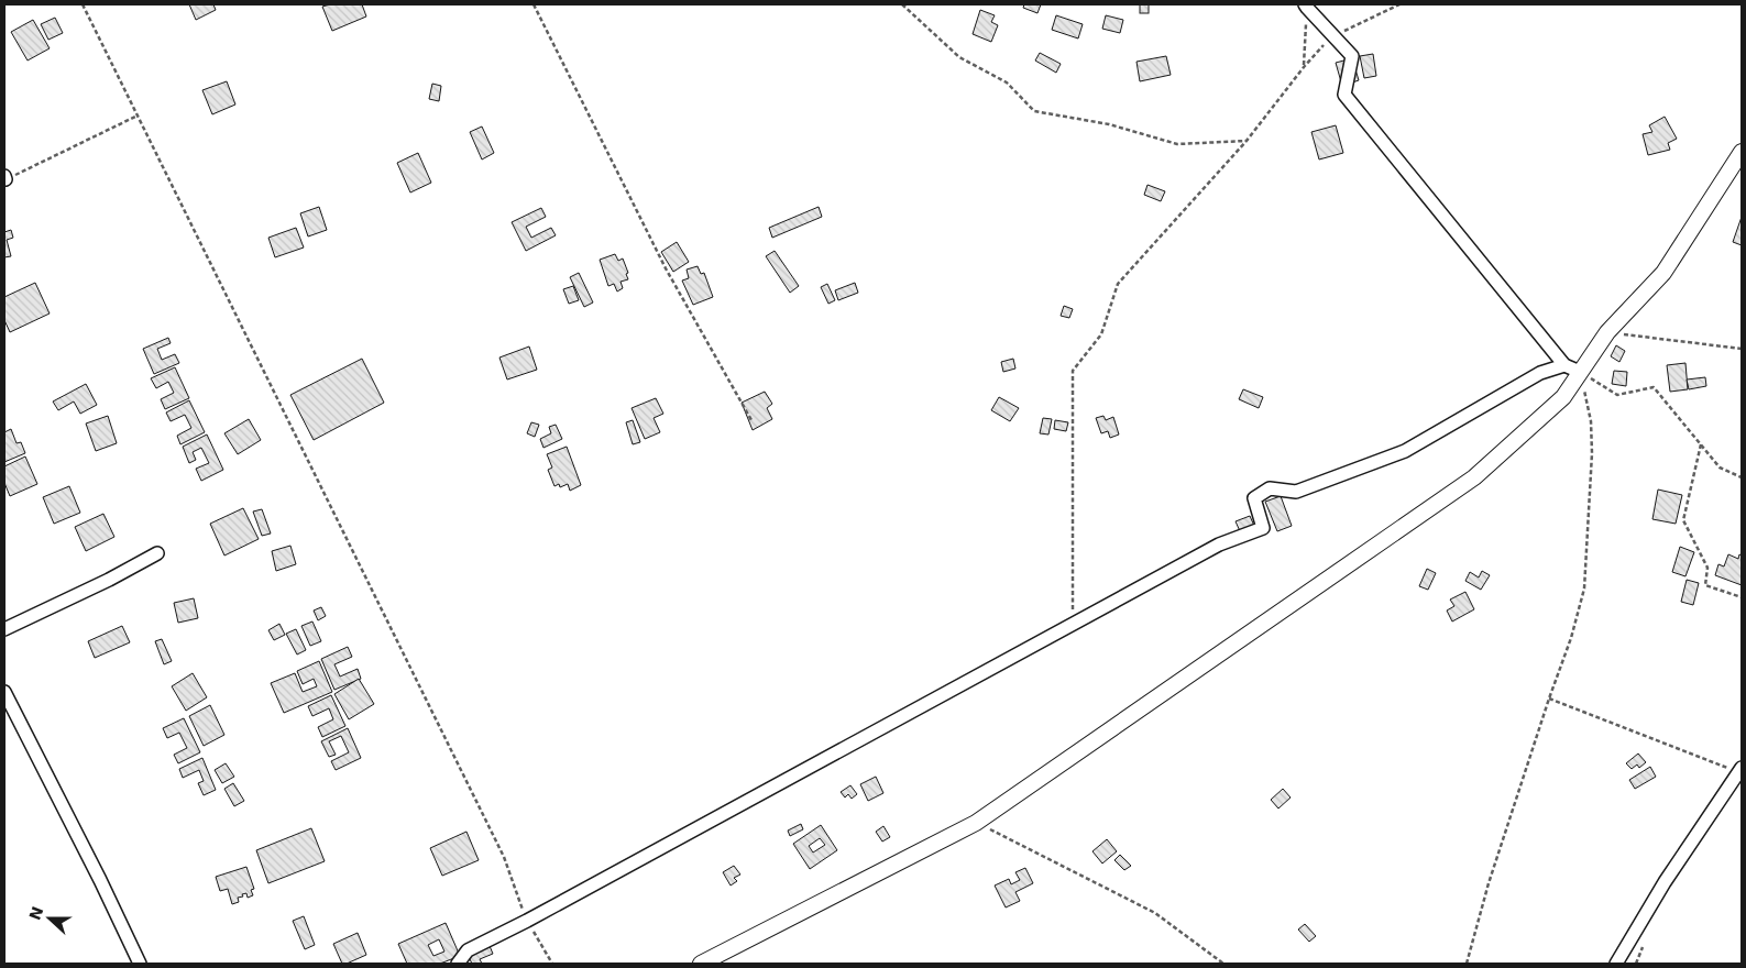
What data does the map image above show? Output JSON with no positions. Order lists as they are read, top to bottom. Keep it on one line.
{"north":"left"}
